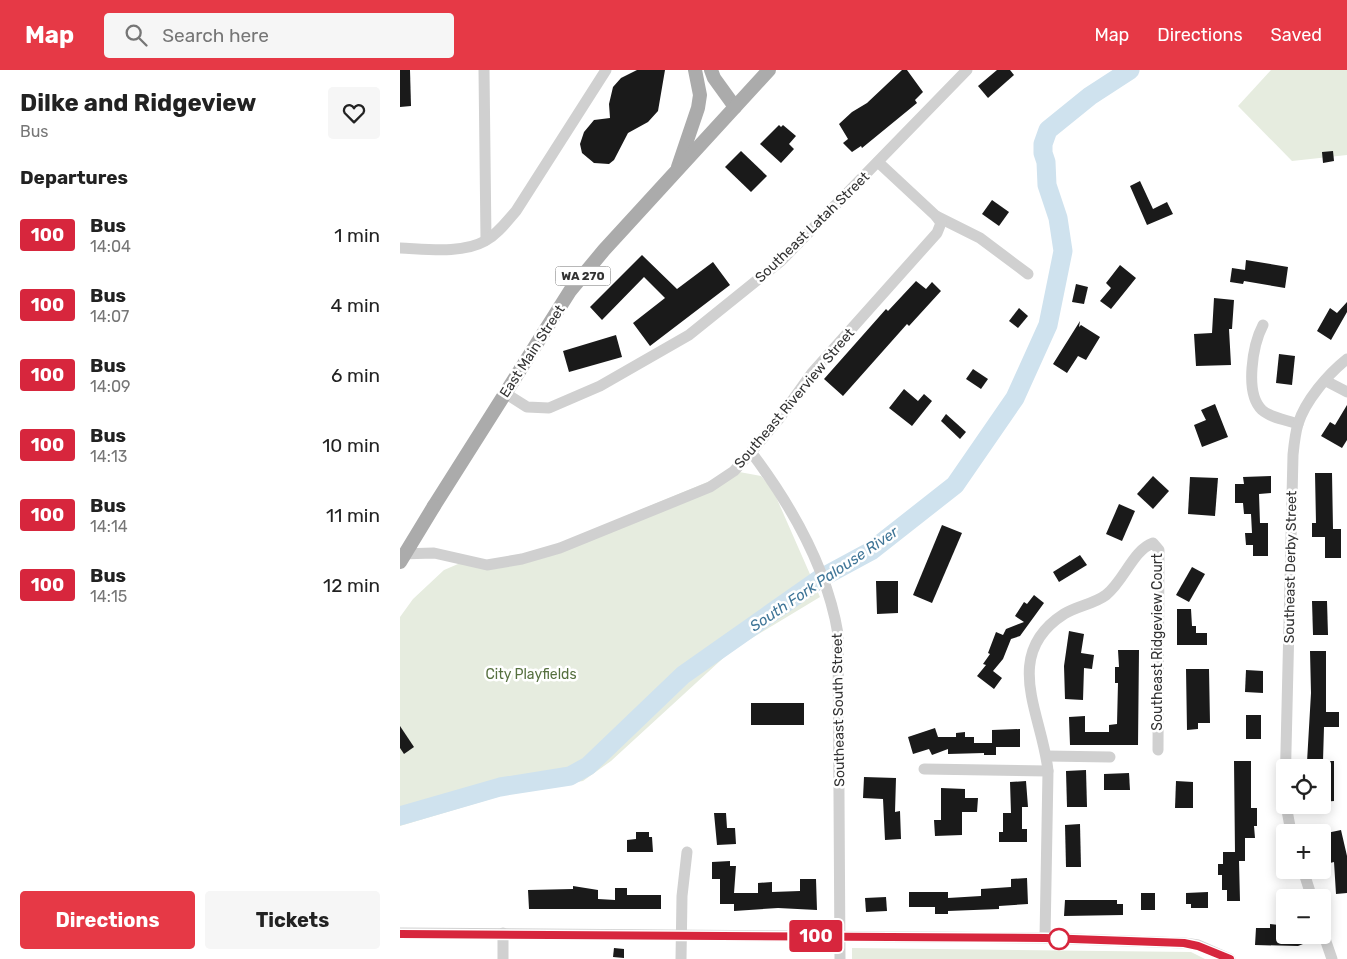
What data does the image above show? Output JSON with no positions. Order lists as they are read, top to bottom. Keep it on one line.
{"streets":{"main road":["WA 270","East Main Street"],"street":["Southeast Latah Street","Southeast Riverview Street","Southeast Derby Street","Southeast Ridgeview Court","Southeast South Street"]},"crossings":[["Southeast Latah Street","East Main Street"],["Southeast Riverview Street","Southeast South Street"]],"water":["South Fork Palouse River"],"parks":["City Playfields"],"lines":["bus line 100"],"page":{"header":"Map","search":"Search here","nav":["Map","Directions","Saved"],"heading":[["Dilke and Ridgeview","Bus"],"Departures"],"on_map":"100","list":[{"mark":"100","name":"Bus","note":"14:04","value":"1 min"},{"mark":"100","name":"Bus","note":"14:07","value":"4 min"},{"mark":"100","name":"Bus","note":"14:09","value":"6 min"},{"mark":"100","name":"Bus","note":"14:13","value":"10 min"},{"mark":"100","name":"Bus","note":"14:14","value":"11 min"},{"mark":"100","name":"Bus","note":"14:15","value":"12 min"}],"map_buttons":["+","−"],"buttons":["Directions","Tickets"]}}
